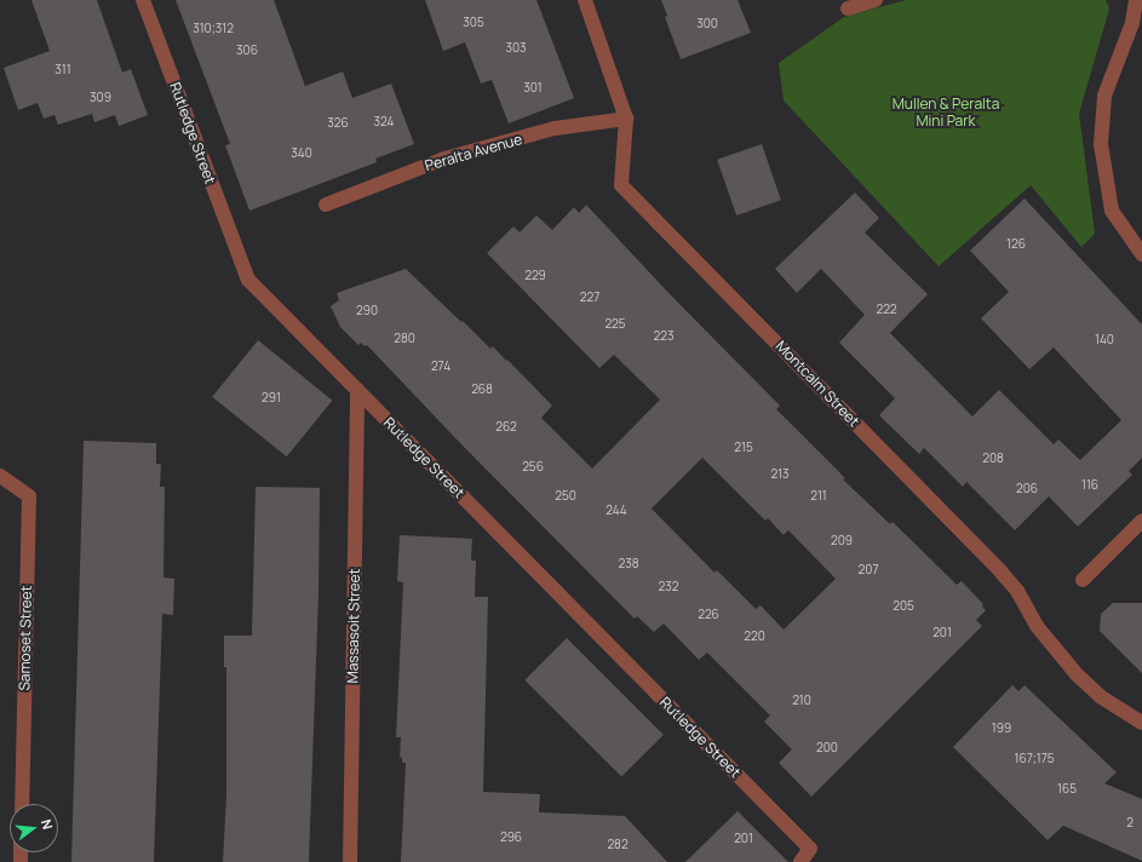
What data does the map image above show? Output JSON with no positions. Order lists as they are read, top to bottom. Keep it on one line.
{"streets":{"street":["Rutledge Street","Peralta Avenue","Montcalm Street","Massasoit Street","Samoset Street"]},"crossings":[["Rutledge Street","Massasoit Street"],["Peralta Avenue","Montcalm Street"]],"parks":["Mullen & Peralta Mini Park"],"house_numbers":["305","300","310;312","303","306","311","301","309","324","326","340","126","229","227","222","290","225","223","280","140","274","268","291","262","215","208","256","213","116","206","250","211","244","209","238","207","232","205","226","201","220","210","199","200","167;175","165","2","296","201","282"],"north":"right"}
